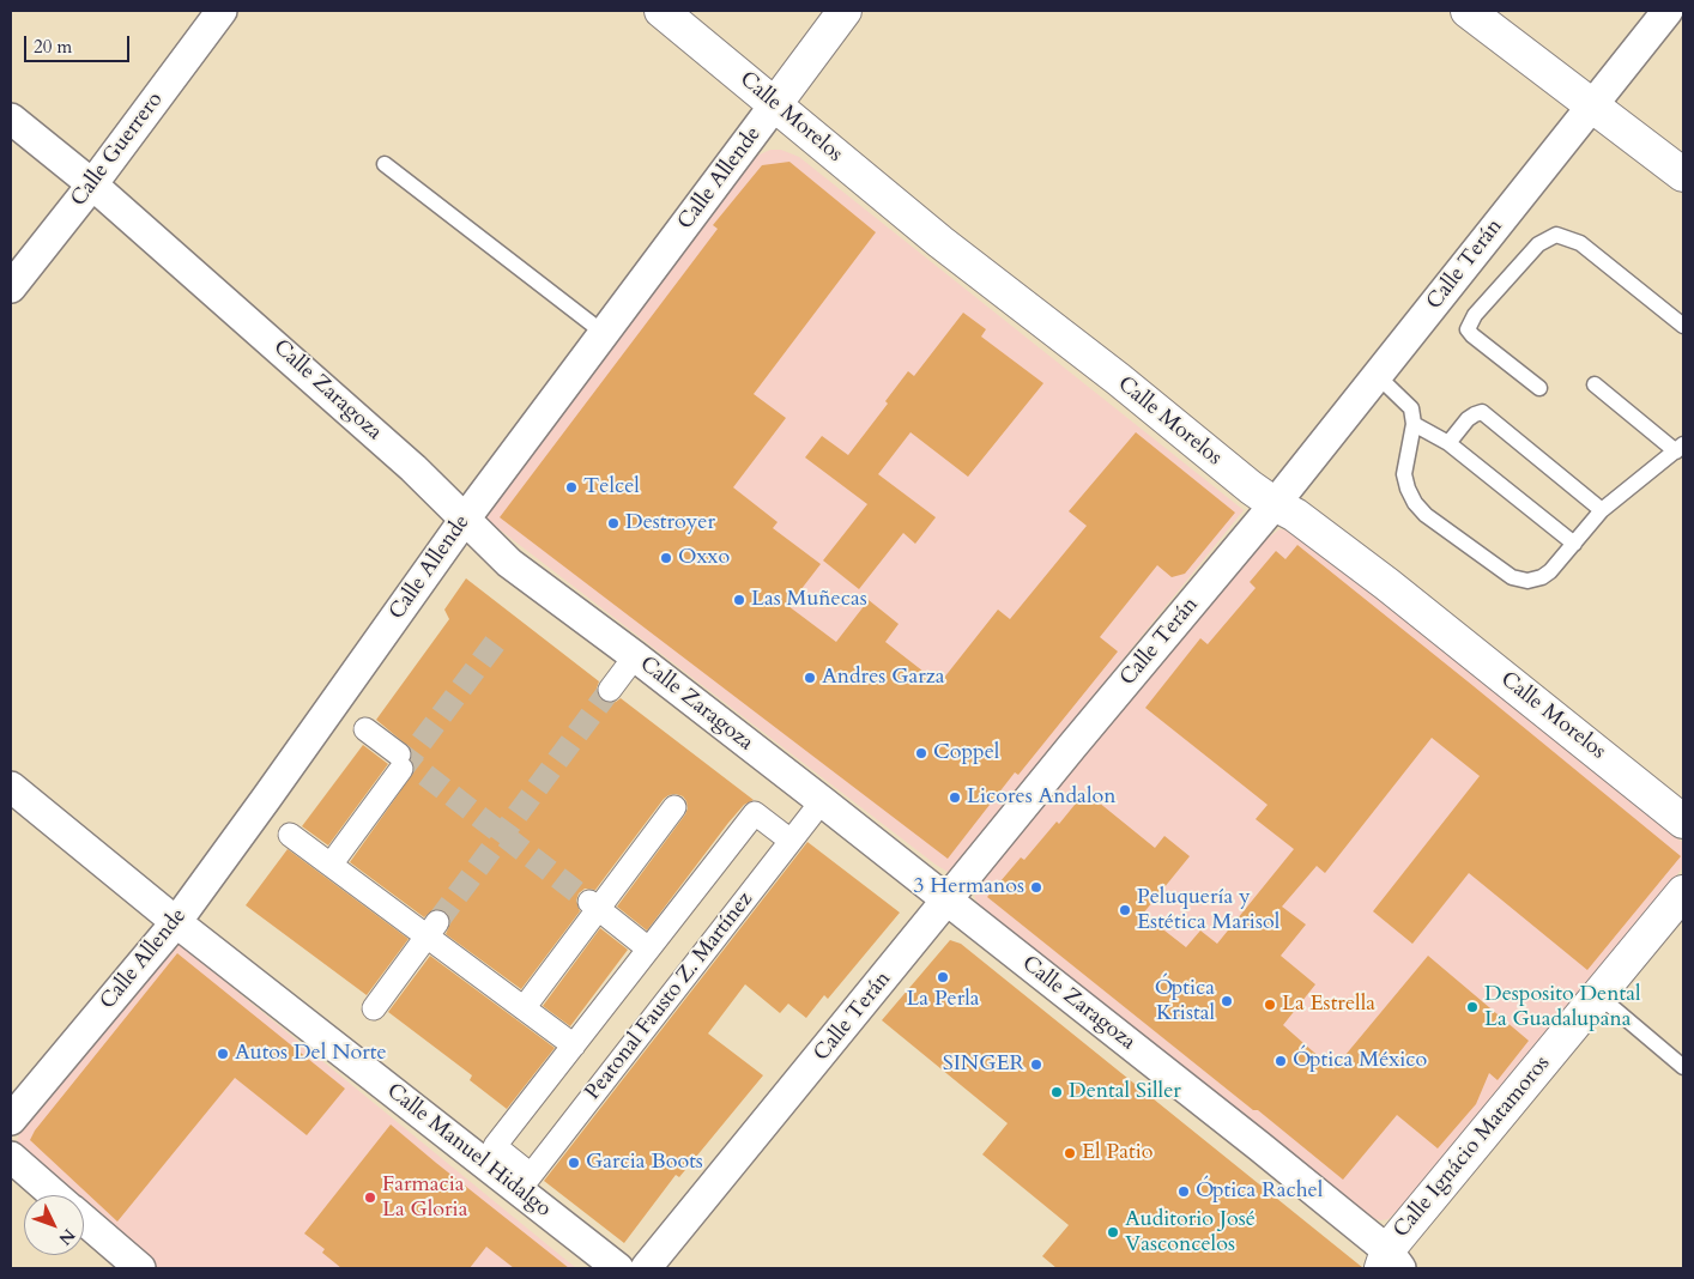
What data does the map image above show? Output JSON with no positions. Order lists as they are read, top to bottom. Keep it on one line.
{"streets":{"street":["Calle Morelos","Calle Guerrero","Calle Allende","Calle Terán","Calle Zaragoza","Peatonal Fausto Z. Martínez","Calle Ignácio Matamoros","Calle Manuel Hidalgo"]},"crossings":[["Calle Morelos","Calle Allende"],["Calle Morelos","Calle Terán"],["Calle Guerrero","Calle Zaragoza"],["Calle Allende","Calle Zaragoza"],["Calle Allende","Calle Manuel Hidalgo"],["Calle Terán","Calle Zaragoza"],["Calle Zaragoza","Peatonal Fausto Z. Martínez"],["Calle Zaragoza","Calle Ignácio Matamoros"],["Peatonal Fausto Z. Martínez","Calle Manuel Hidalgo"]],"places":["Telcel","Destroyer","Oxxo","Las Muñecas","Andres Garza","Coppel","Licores Andalon","3 Hermanos","Peluquería y Estética Marisol","La Perla","Óptica Kristal","La Estrella","Desposito Dental La Guadalupana","Autos Del Norte","Óptica México","SINGER","Dental Siller","El Patio","Garcia Boots","Óptica Rachel","Farmacia La Gloria","Auditorio José Vasconcelos"],"scale_bar":"20 m","north":"bottom right"}
